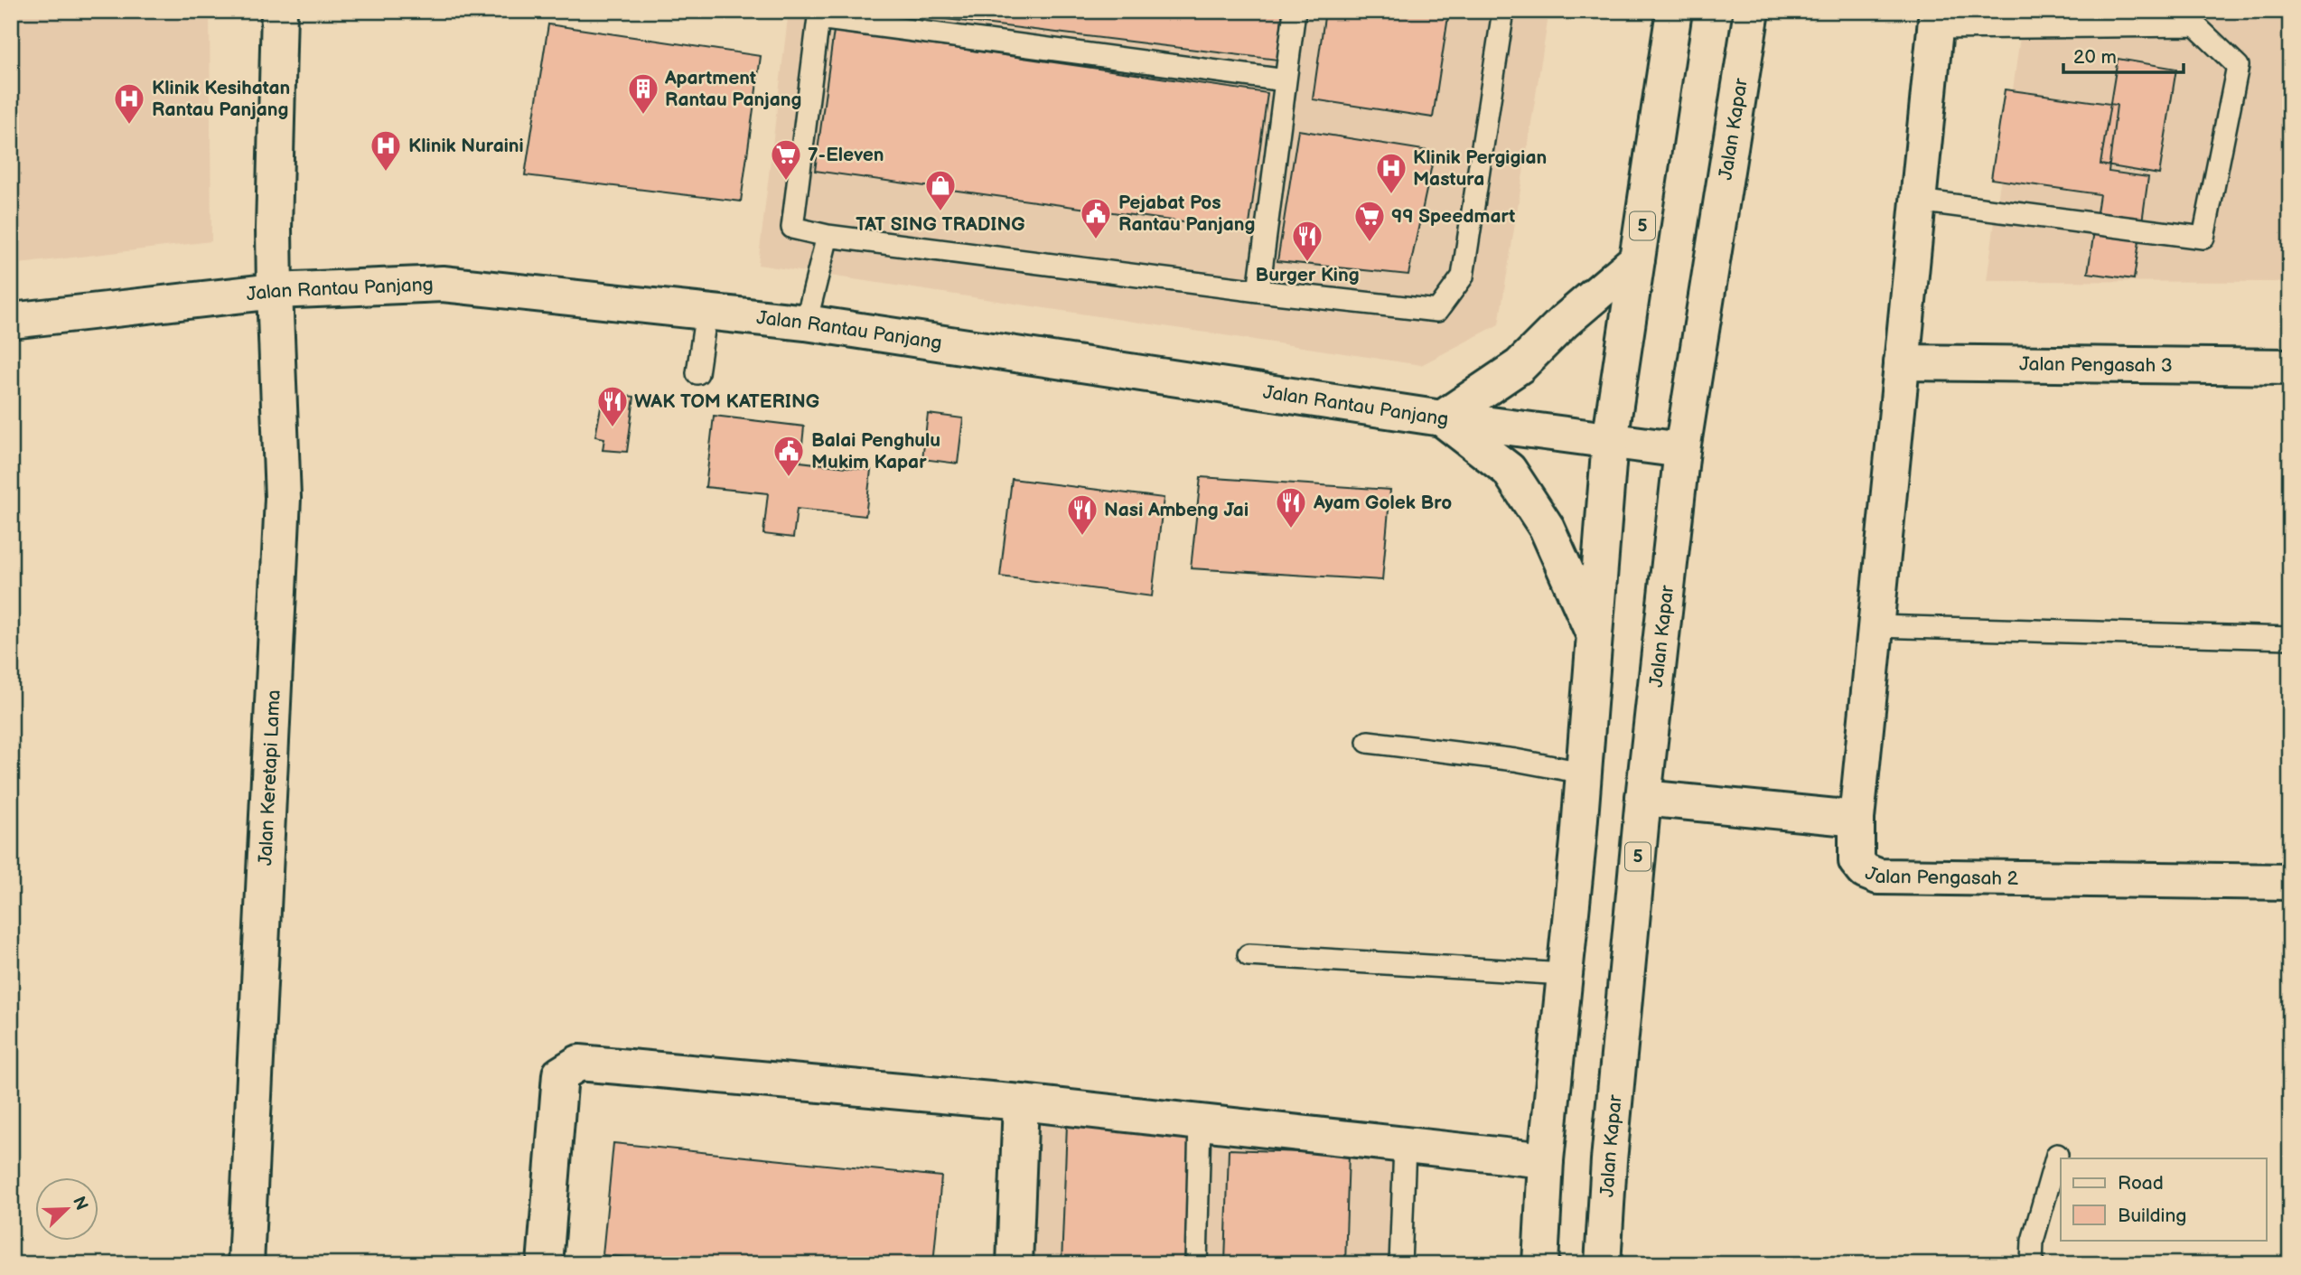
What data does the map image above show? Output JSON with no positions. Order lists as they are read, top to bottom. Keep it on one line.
{"streets":{"main road":["Jalan Kapar","5","Jalan Rantau Panjang","Jalan Pengasah 3","Jalan Keretapi Lama","Jalan Pengasah 2"]},"crossings":[["Jalan Kapar","Jalan Rantau Panjang"],["5","Jalan Rantau Panjang"],["Jalan Rantau Panjang","Jalan Keretapi Lama"]],"places":{"building":["Apartment Rantau Panjang"],"hospital":["Klinik Kesihatan Rantau Panjang","Klinik Nuraini","Klinik Pergigian Mastura"],"supermarket":["7-Eleven","99 Speedmart"],"shop":["TAT SING TRADING"],"public building":["Pejabat Pos Rantau Panjang","Balai Penghulu Mukim Kapar"],"restaurant":["Burger King","WAK TOM KATERING","Ayam Golek Bro","Nasi Ambeng Jai"]},"legend":["Road","Building"],"scale_bar":"20 m","north":"top right"}
